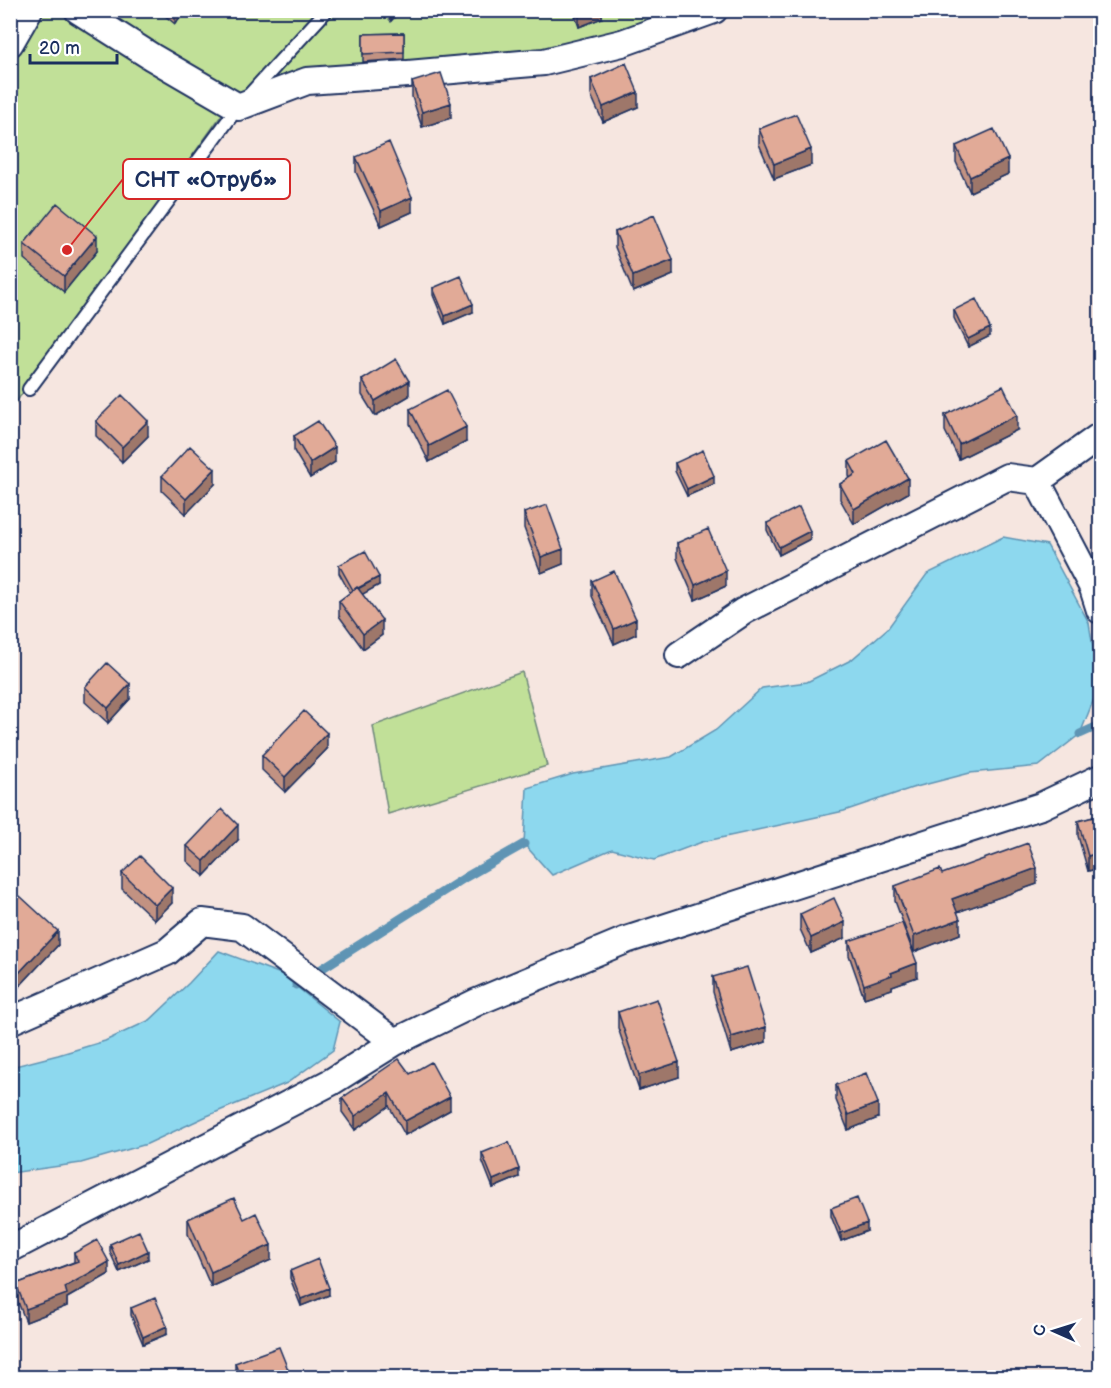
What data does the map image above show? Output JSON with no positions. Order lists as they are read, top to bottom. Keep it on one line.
{"places":["СНТ «Отруб»"],"scale_bar":"20 m","north":"left"}
